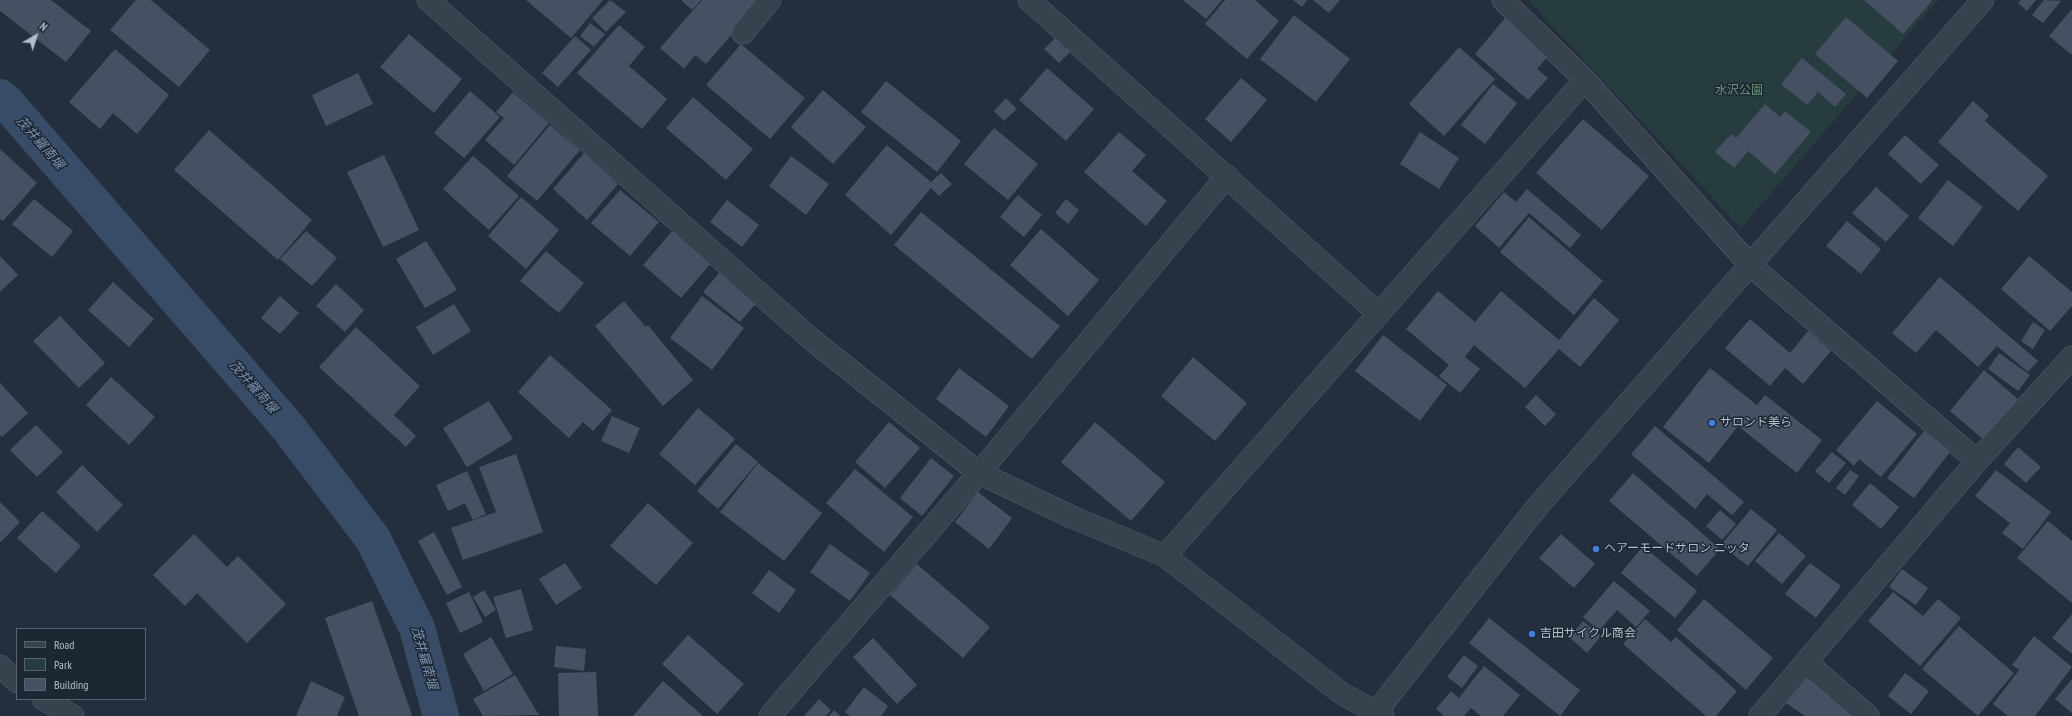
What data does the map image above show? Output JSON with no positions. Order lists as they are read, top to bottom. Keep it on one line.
{"water":["茂井羅南堰"],"parks":["水沢公園"],"places":["サロンド美ら","ヘアーモードサロン ニッタ","吉田サイクル商会"],"legend":["Road","Park","Building"],"north":"top right"}
